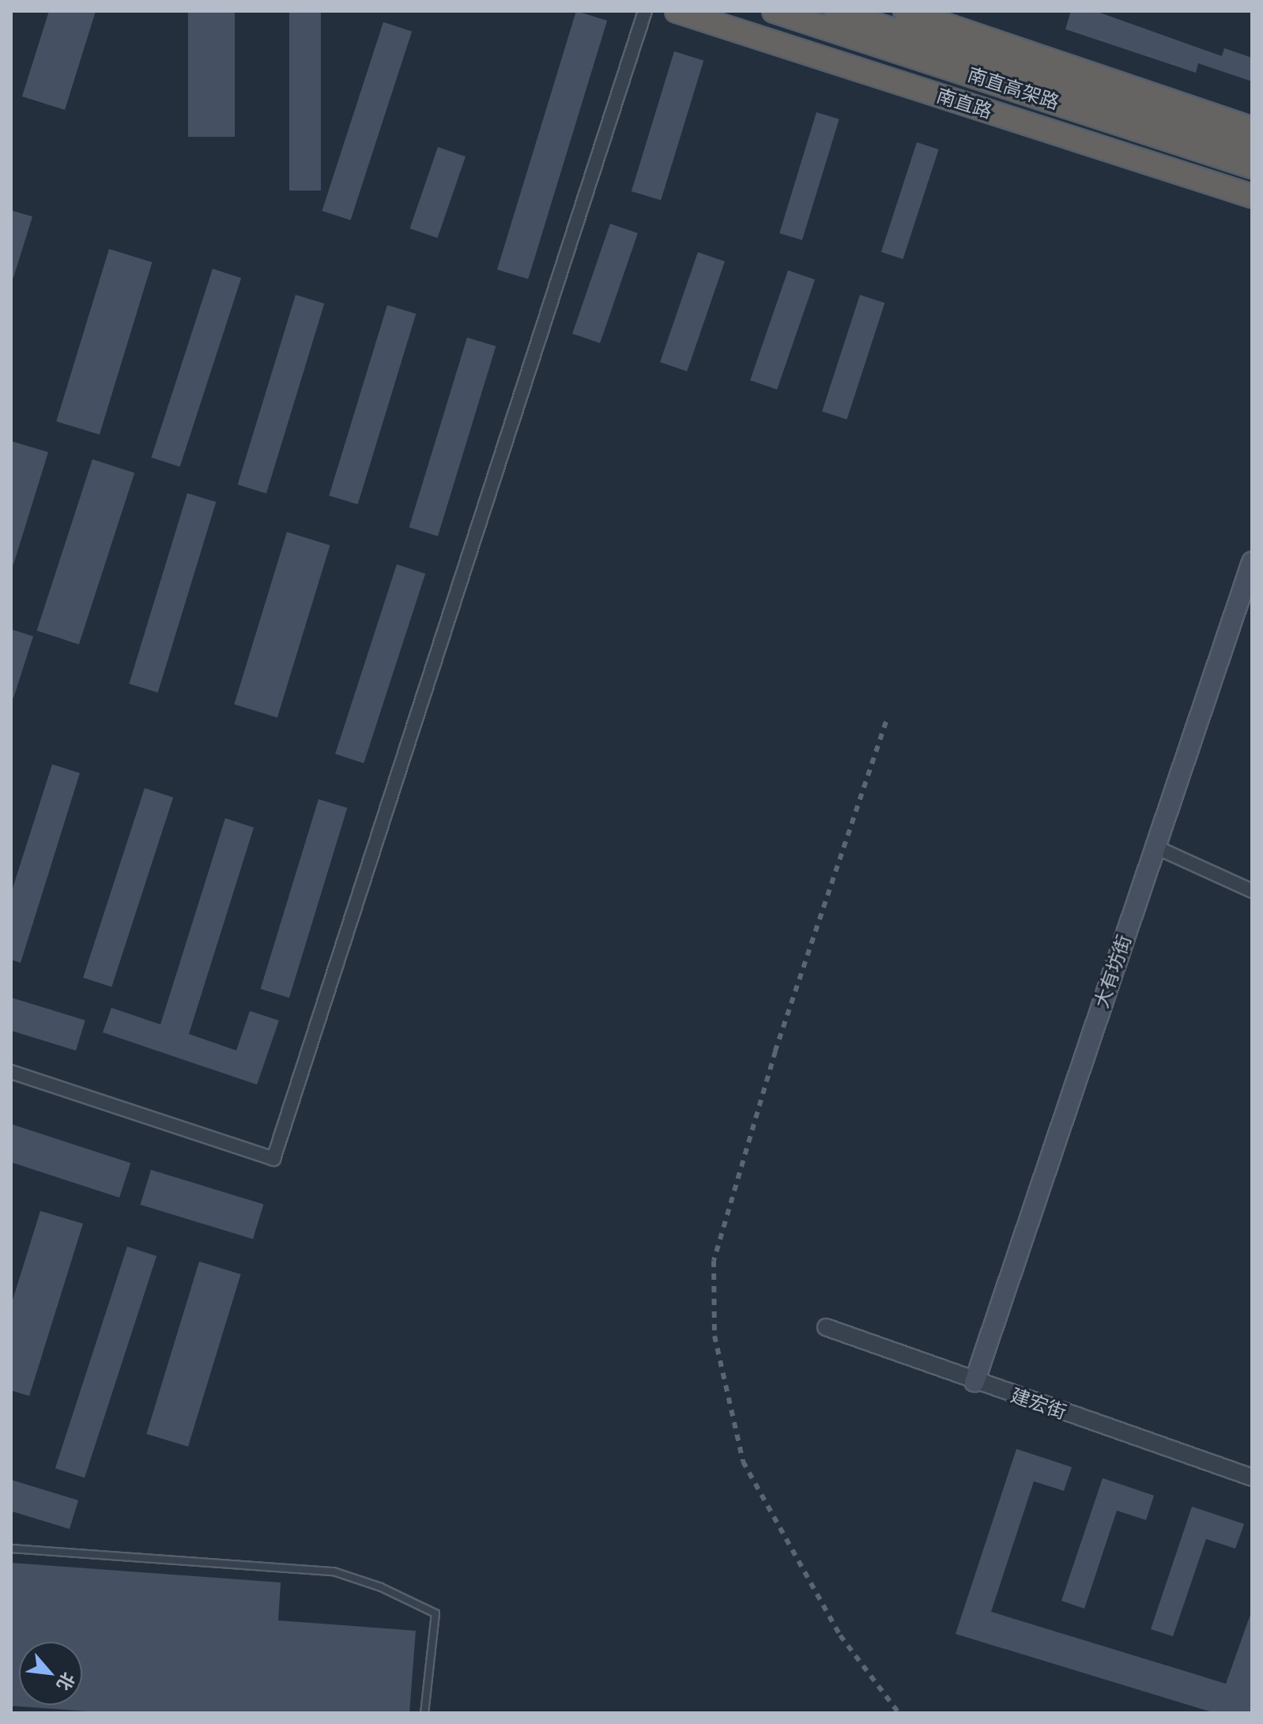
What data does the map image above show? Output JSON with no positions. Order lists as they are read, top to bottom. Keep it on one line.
{"streets":{"highway":["南直高架路","南直路"],"main road":["大有坊街"],"street":["建宏街"]},"crossings":[["大有坊街","建宏街"]],"north":"bottom right"}
